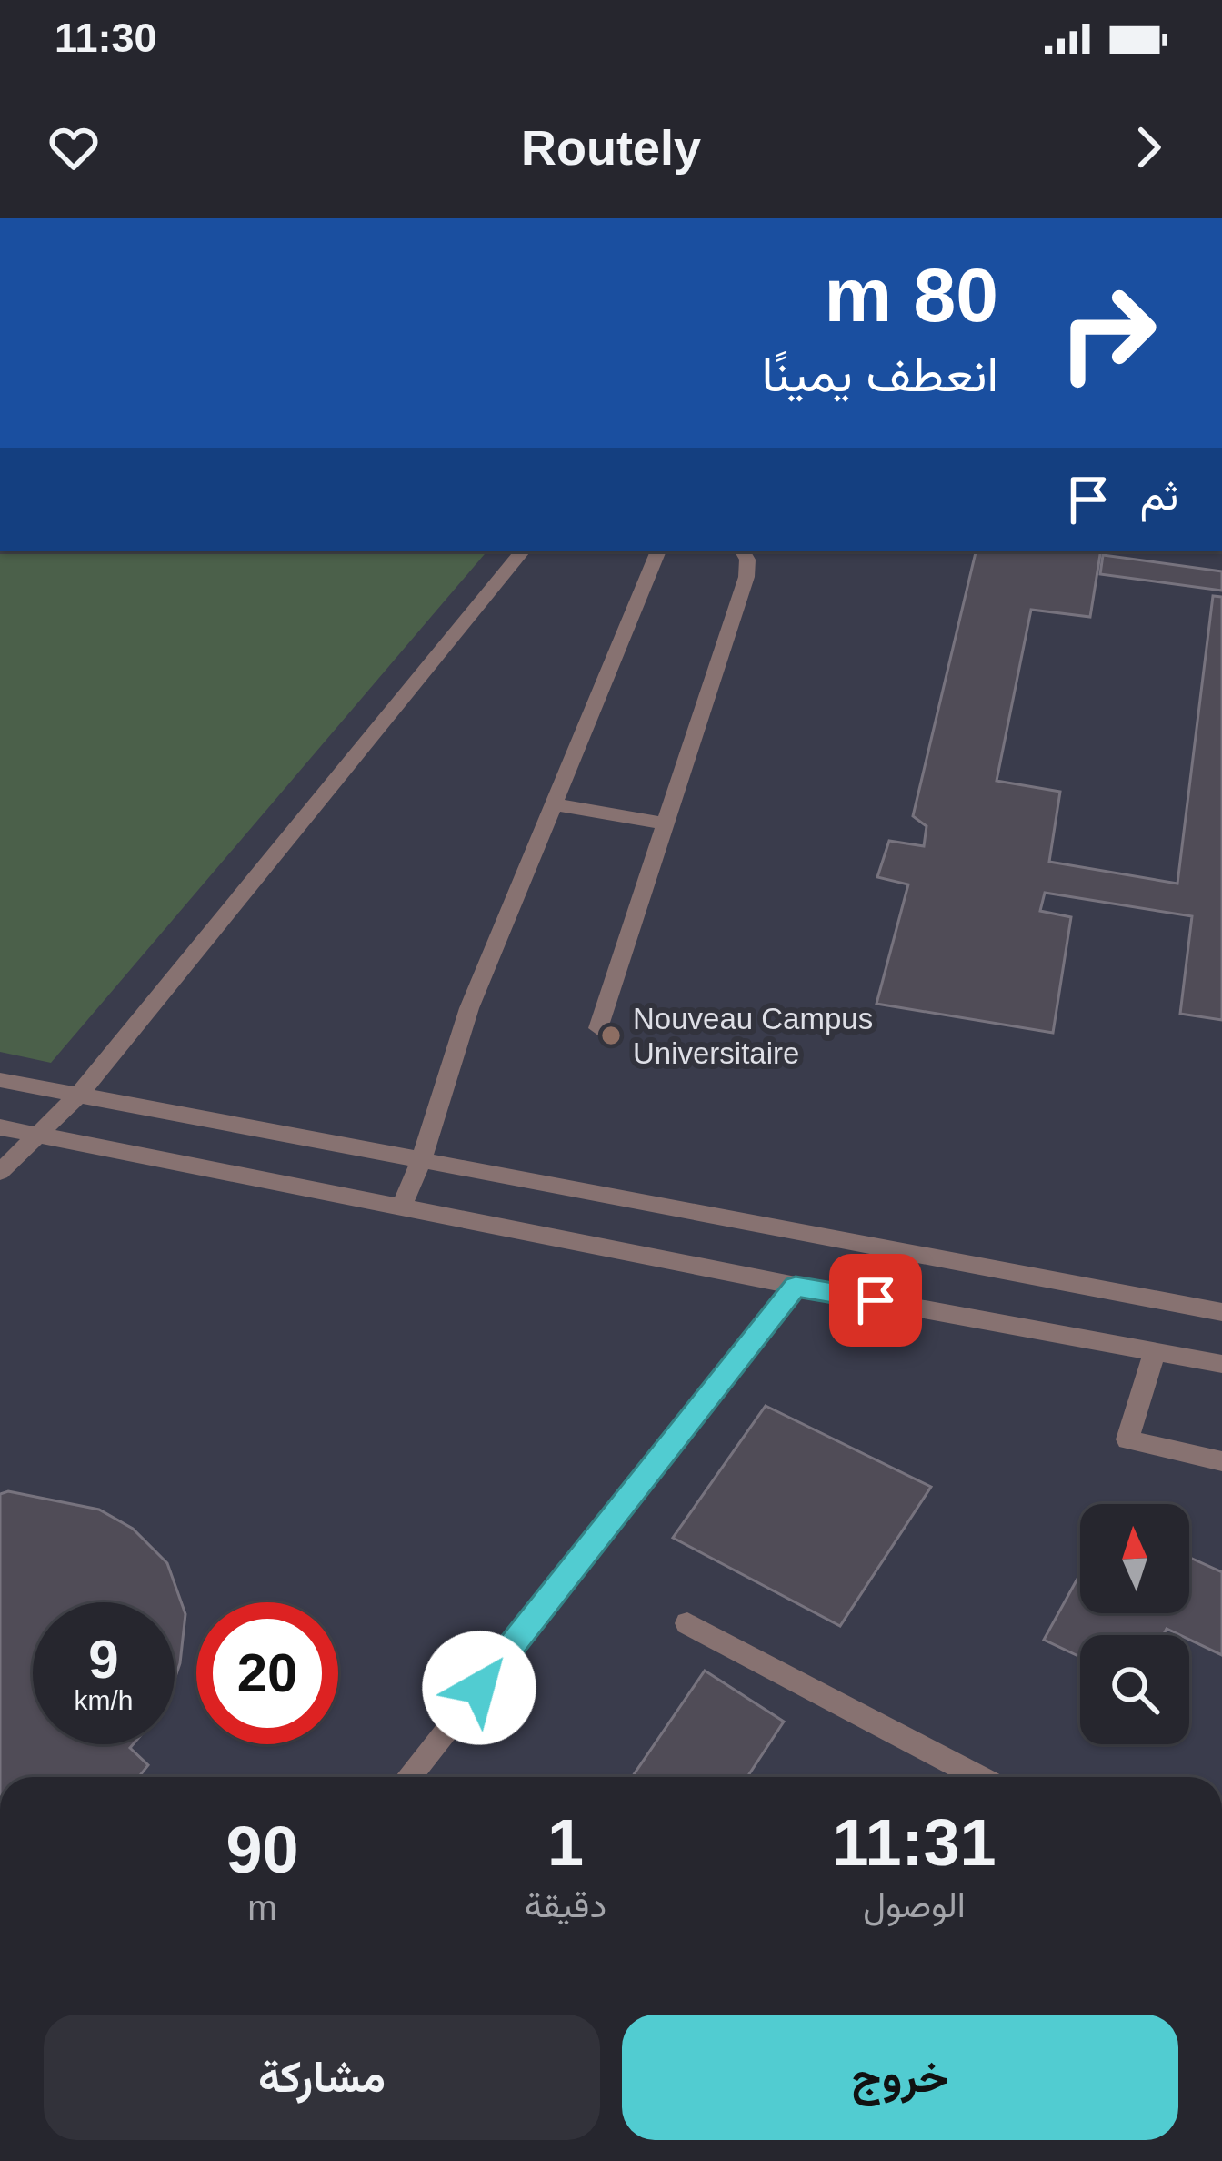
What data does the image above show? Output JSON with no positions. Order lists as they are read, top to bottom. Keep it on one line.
{"places":["Nouveau Campus Universitaire"],"north":"top","page":{"status":"11:30","header":"Routely","turn":["80 m","انعطف يمينًا"],"then":"ثم","speed":"9 km/h","limit":"20","eta":["11:31","الوصول","1","دقيقة","90","m"],"buttons":["خروج","مشاركة"]}}
